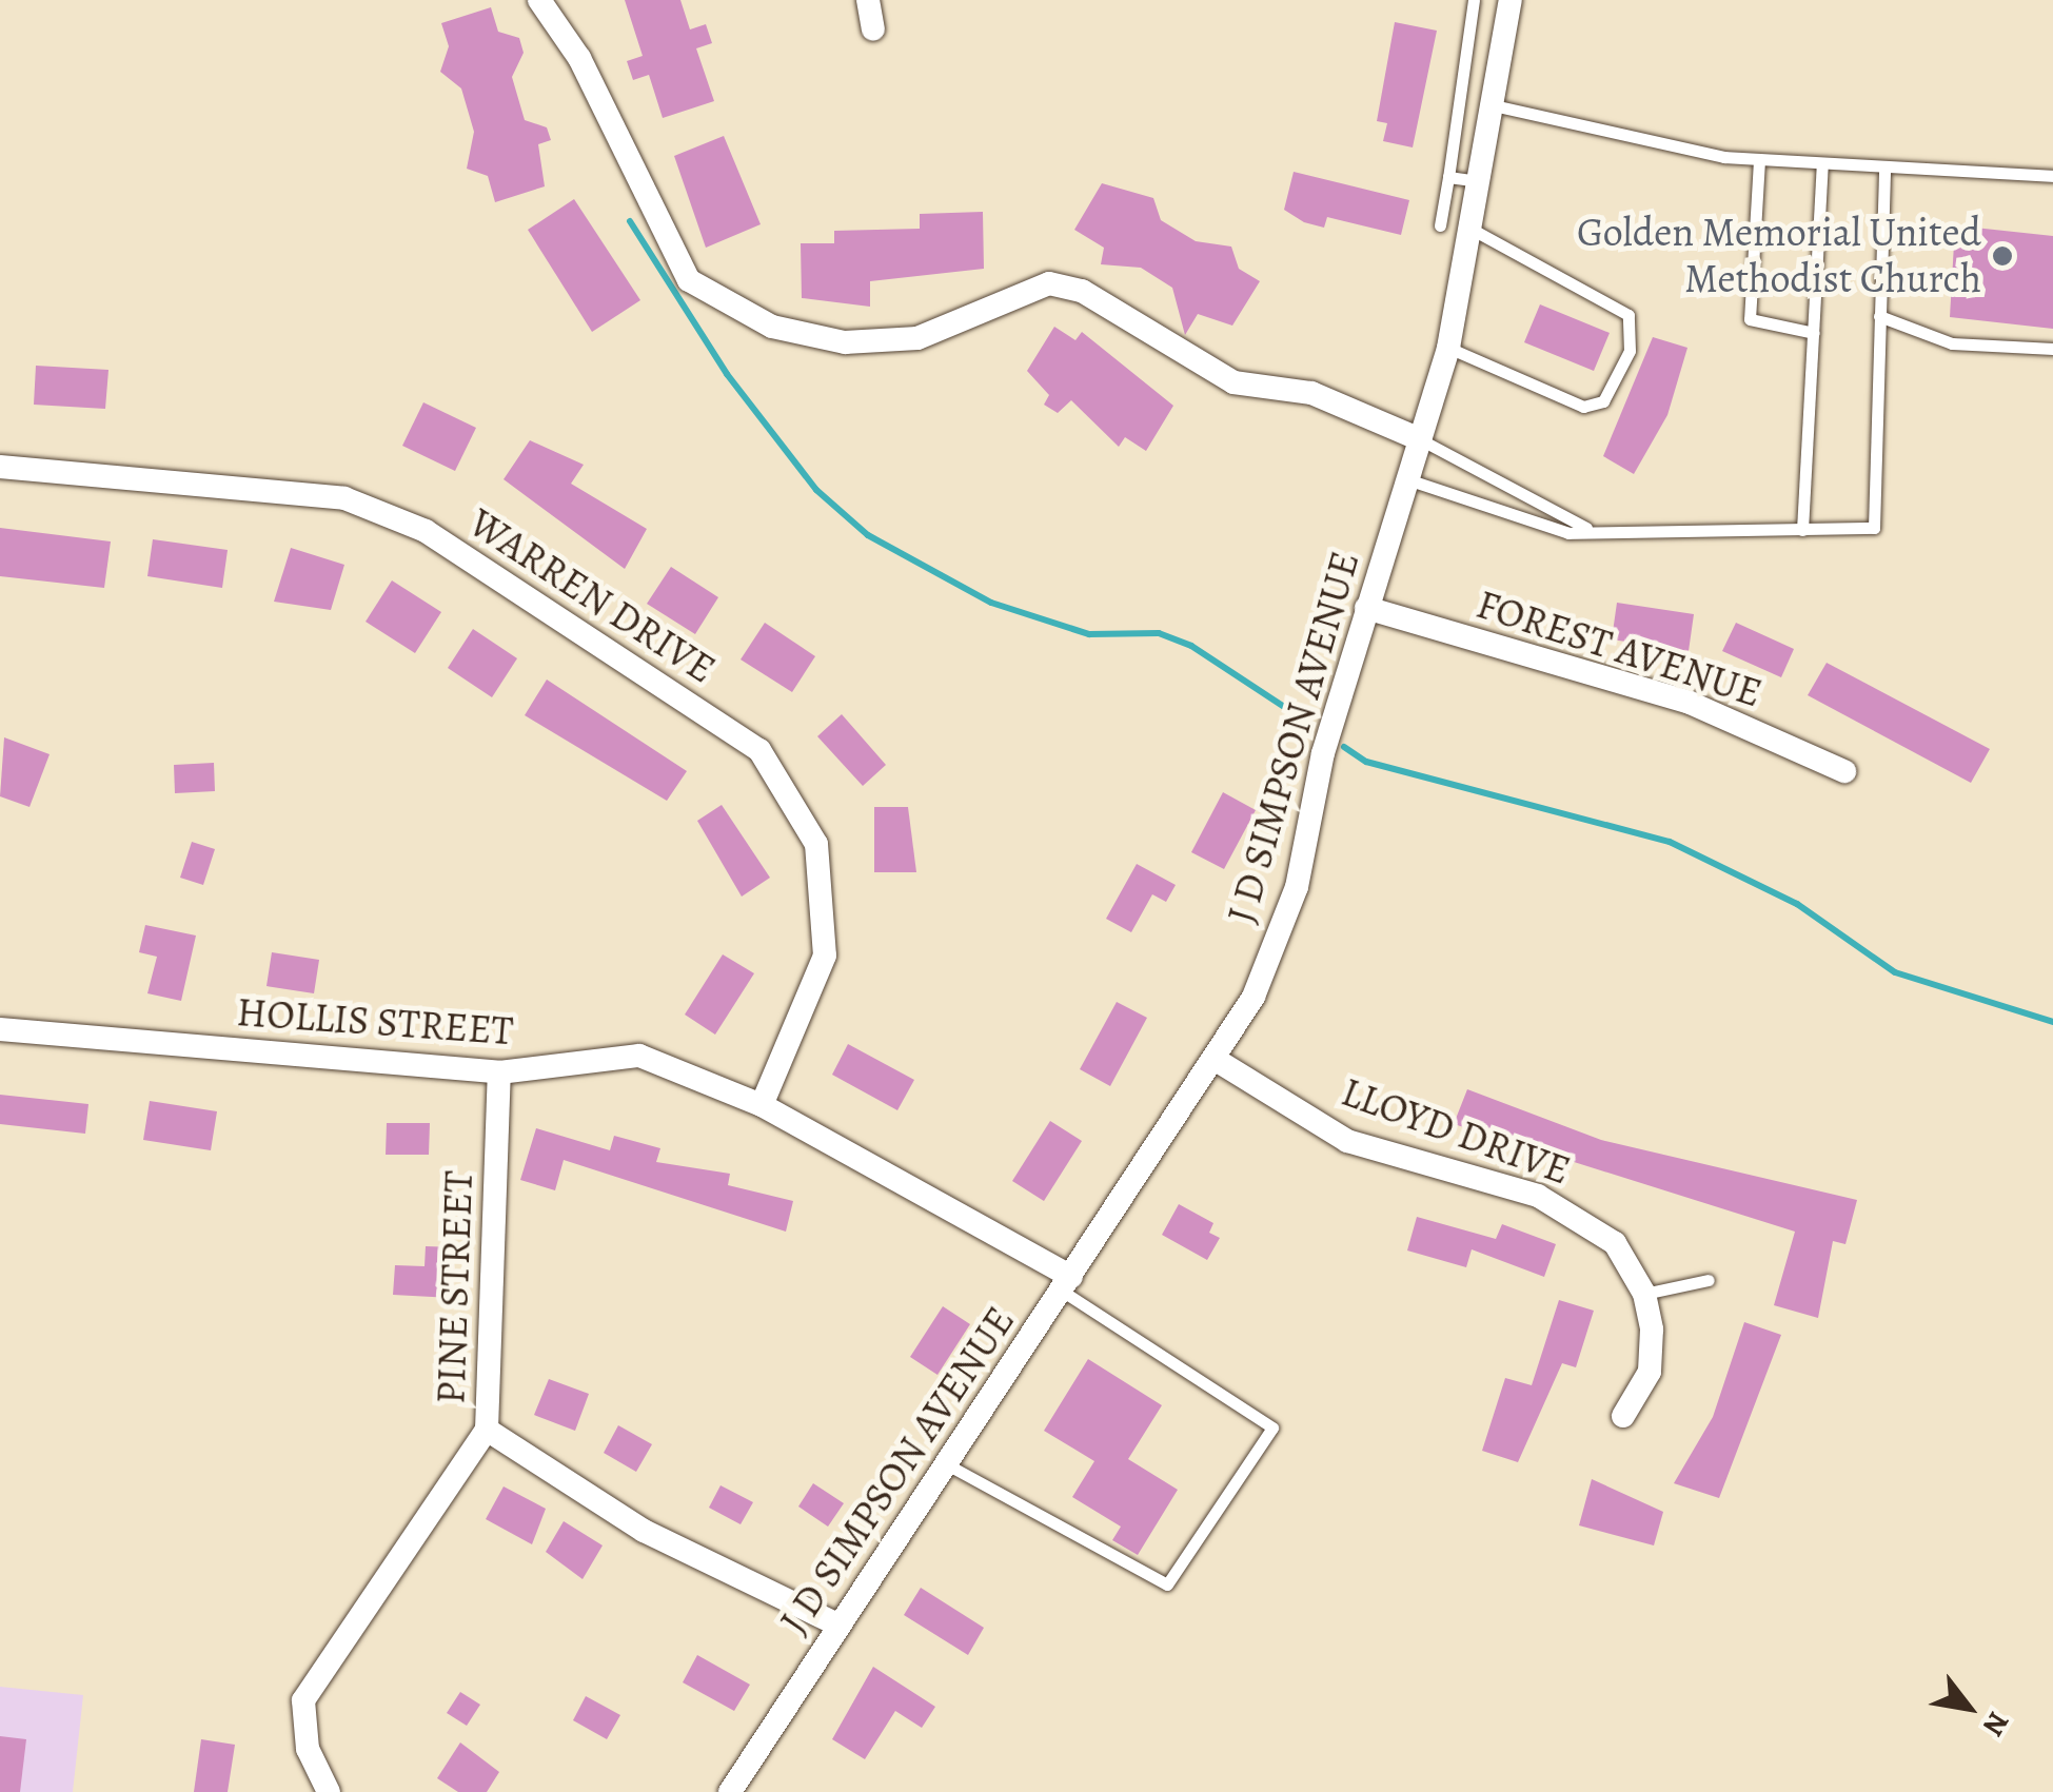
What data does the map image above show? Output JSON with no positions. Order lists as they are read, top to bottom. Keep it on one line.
{"streets":{"street":["WARREN DRIVE","FOREST AVENUE","J D SIMPSON AVENUE","HOLLIS STREET","LLOYD DRIVE","PINE STREET"]},"crossings":[["WARREN DRIVE","HOLLIS STREET"],["FOREST AVENUE","J D SIMPSON AVENUE"],["J D SIMPSON AVENUE","HOLLIS STREET"],["J D SIMPSON AVENUE","LLOYD DRIVE"],["HOLLIS STREET","PINE STREET"]],"places":["Golden Memorial United Methodist Church"],"north":"bottom right"}
